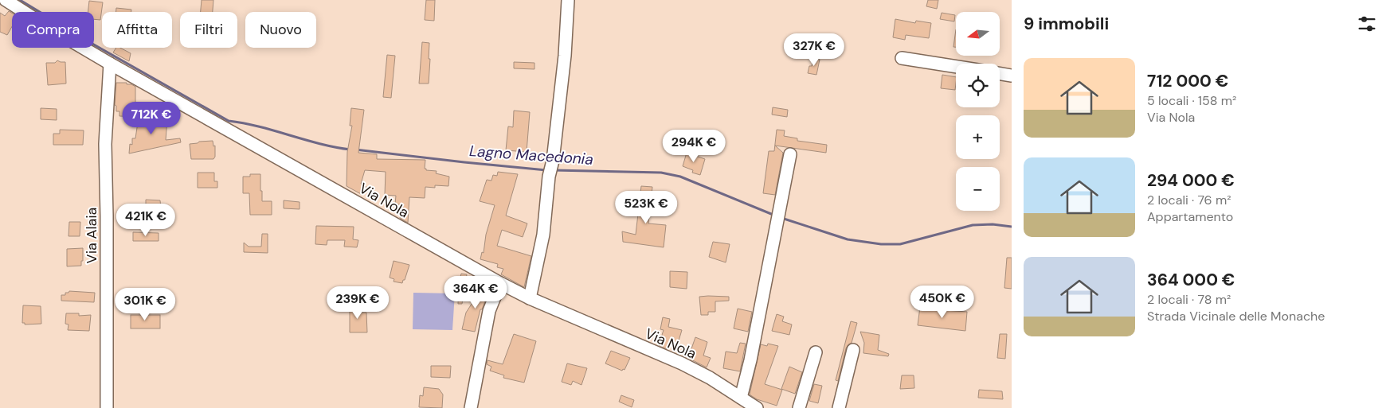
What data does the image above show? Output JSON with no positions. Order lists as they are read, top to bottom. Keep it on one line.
{"streets":{"street":["Via Nola","Via Alaia"]},"crossings":[["Via Nola","Via Alaia"]],"water":["Lagno Macedonia"],"north":"left","page":{"heading":"9 immobili","map_buttons":["+","−"],"chip":["Compra","Affitta","Filtri","Nuovo"],"price":["327K €","712K €","294K €","523K €","421K €","364K €","450K €","239K €","301K €"],"list":[{"name":"712 000 €","note":"5 locali · 158 m² · Via Nola"},{"name":"294 000 €","note":"2 locali · 76 m² · Appartamento"},{"name":"364 000 €","note":"2 locali · 78 m² · Strada Vicinale delle Monache"}]}}
